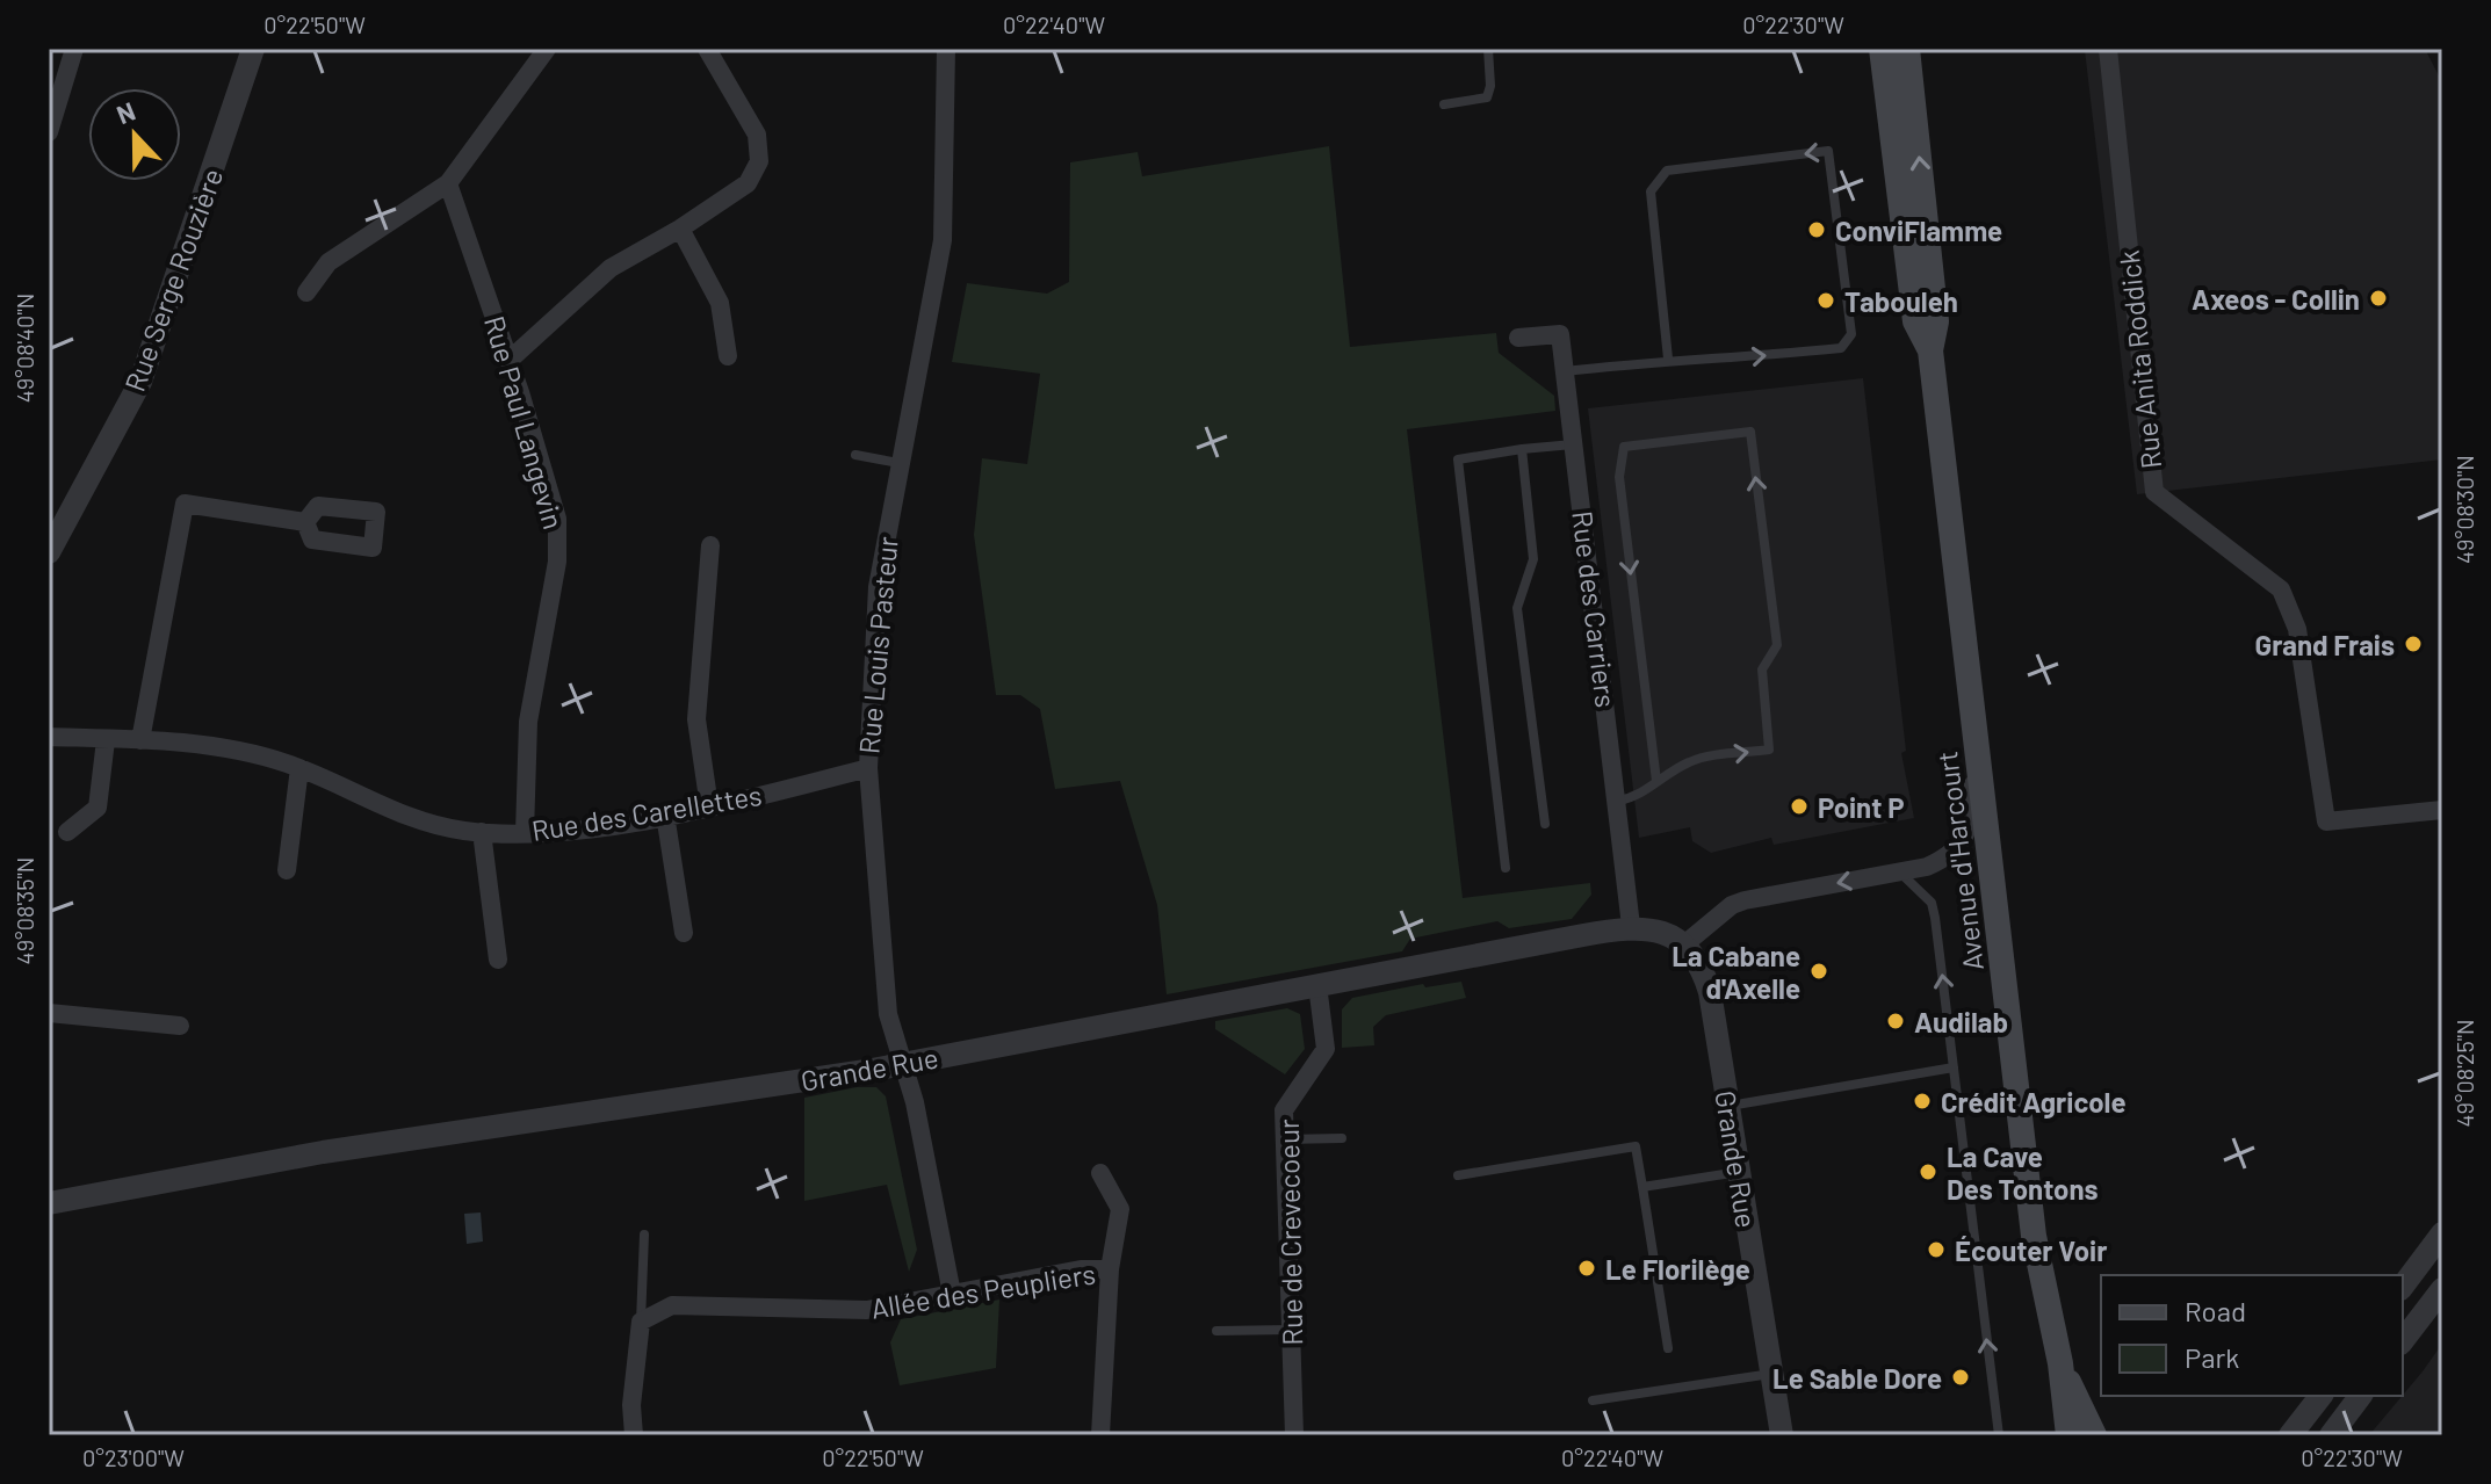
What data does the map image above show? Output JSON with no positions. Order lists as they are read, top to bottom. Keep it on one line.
{"streets":{"main road":["Avenue d'Harcourt"],"street":["Rue Serge Rouzière","Rue Anita Roddick","Rue Paul Langevin","Rue des Carriers","Rue Louis Pasteur","Rue des Carellettes","Grande Rue","Rue de Crevecoeur","Allée des Peupliers"]},"crossings":[["Rue Paul Langevin","Rue des Carellettes"],["Rue des Carriers","Grande Rue"],["Rue Louis Pasteur","Rue des Carellettes"],["Rue Louis Pasteur","Grande Rue"],["Rue Louis Pasteur","Allée des Peupliers"],["Grande Rue","Rue de Crevecoeur"]],"places":["ConviFlamme","Axeos - Collin","Tabouleh","Grand Frais","Point P","La Cabane d'Axelle","Audilab","Crédit Agricole","La Cave Des Tontons","Écouter Voir","Le Florilège","Le Sable Dore"],"legend":["Road","Park"],"north":"top","coordinates":["0°22'50\"W","0°22'40\"W","0°22'30\"W","49°08'40\"N","49°08'30\"N","49°08'35\"N","49°08'25\"N","0°23'00\"W"]}
